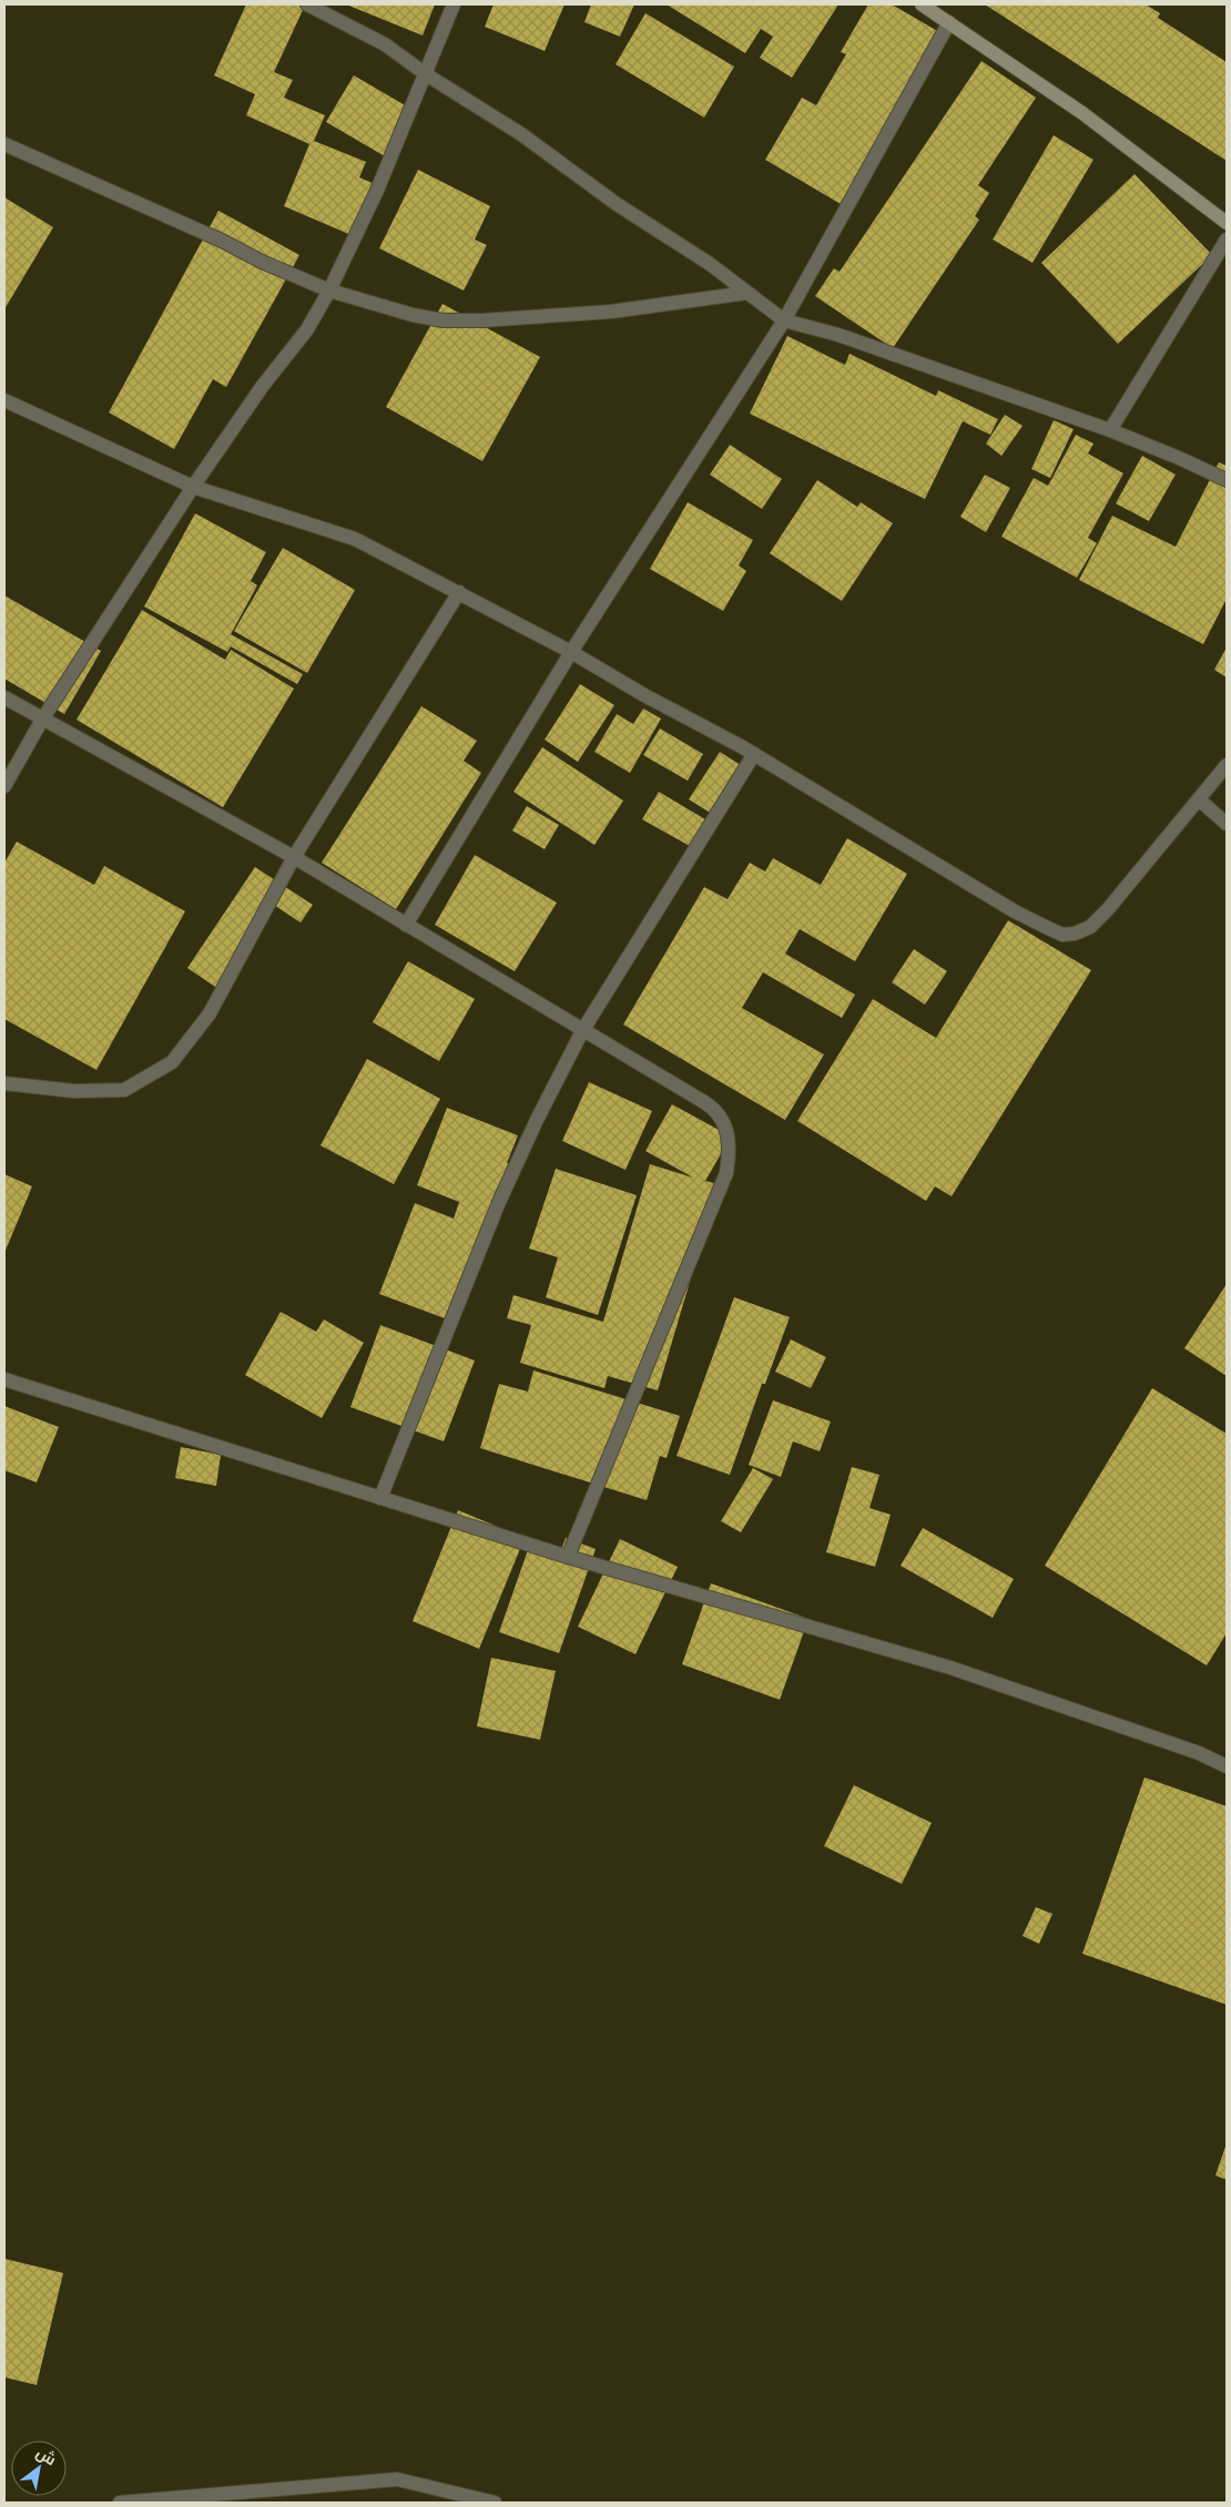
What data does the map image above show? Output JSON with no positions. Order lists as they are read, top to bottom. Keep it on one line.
{"north":"top right"}
